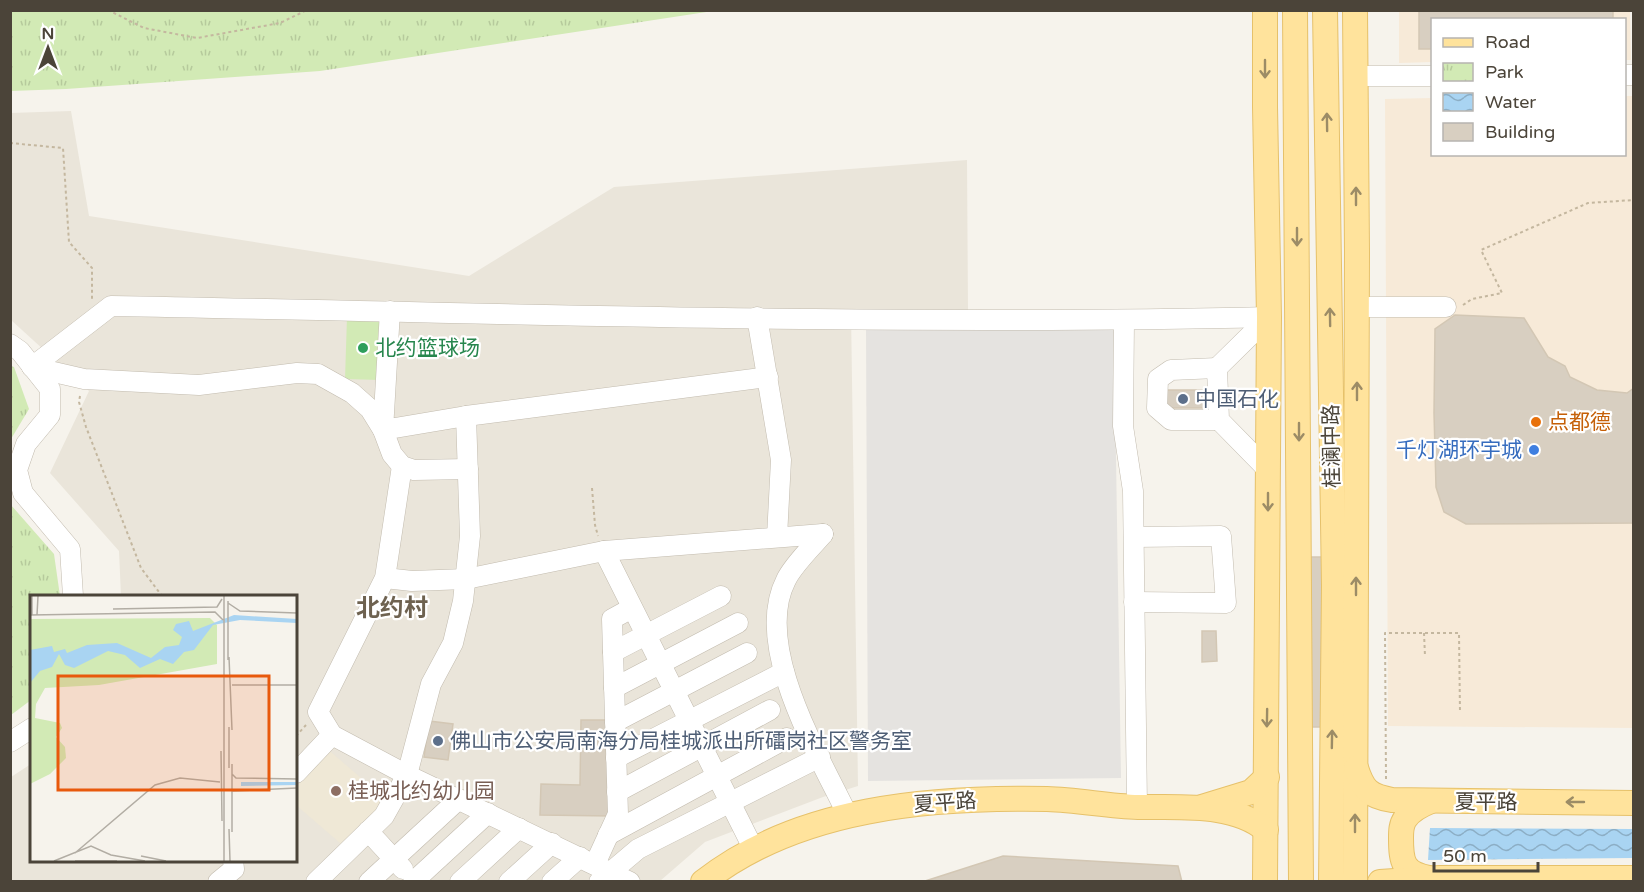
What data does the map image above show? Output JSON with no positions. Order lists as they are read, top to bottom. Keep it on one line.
{"streets":{"main road":["桂澜中路","夏平路"]},"districts":["北约村"],"places":["北约篮球场","中国石化","点都德","千灯湖环宇城","佛山市公安局南海分局桂城派出所礌岗社区警务室","桂城北约幼儿园"],"legend":["Road","Park","Water","Building"],"scale_bar":"50 m","north":"top"}
